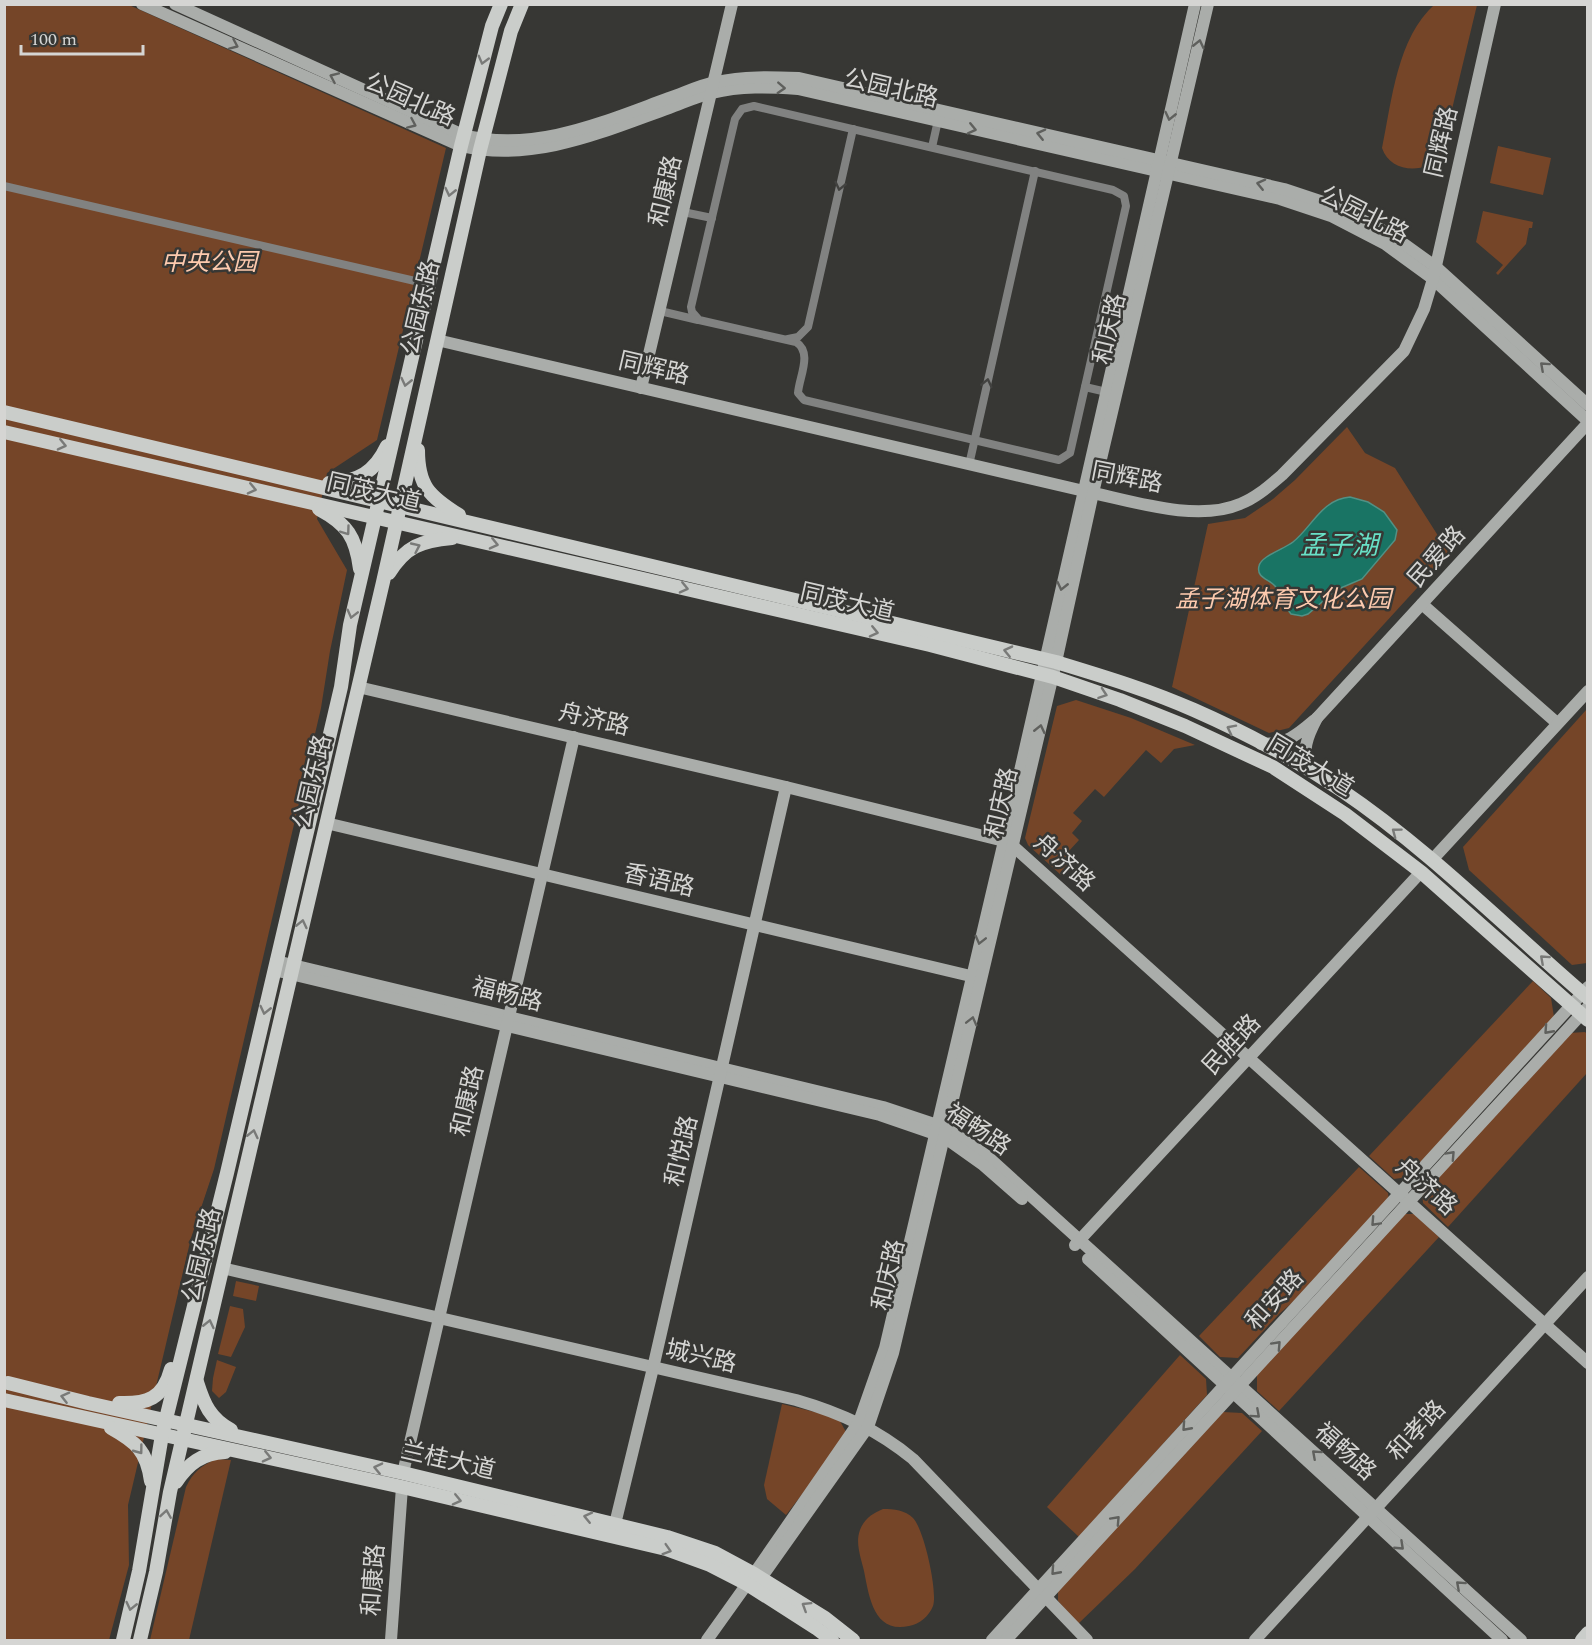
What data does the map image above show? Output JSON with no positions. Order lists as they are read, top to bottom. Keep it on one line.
{"streets":{"main road":["公园东路","同茂大道","兰桂大道"],"street":["公园北路","同辉路","和康路","和庆路","民爱路","舟济路","香语路","福畅路","民胜路","和悦路","和安路","城兴路","和孝路"]},"crossings":[["公园北路","同辉路"],["公园北路","和康路"],["公园北路","公园东路"],["公园北路","和庆路"],["公园北路","民爱路"],["同辉路","和康路"],["同辉路","公园东路"],["同辉路","和庆路"],["和康路","舟济路"],["和康路","香语路"],["和康路","福畅路"],["和康路","城兴路"],["和康路","兰桂大道"],["公园东路","同茂大道"],["公园东路","舟济路"],["公园东路","香语路"],["公园东路","福畅路"],["公园东路","城兴路"],["公园东路","兰桂大道"],["和庆路","同茂大道"],["和庆路","舟济路"],["和庆路","香语路"],["和庆路","福畅路"],["和庆路","城兴路"],["和庆路","兰桂大道"],["同茂大道","民胜路"],["同茂大道","和安路"],["舟济路","民胜路"],["舟济路","和悦路"],["舟济路","和安路"],["舟济路","和孝路"],["香语路","和悦路"],["福畅路","民胜路"],["福畅路","和悦路"],["福畅路","和安路"],["福畅路","和孝路"],["和悦路","城兴路"],["和悦路","兰桂大道"],["和安路","城兴路"]],"water":["孟子湖"],"parks":["中央公园","孟子湖体育文化公园"],"scale_bar":"100 m"}
